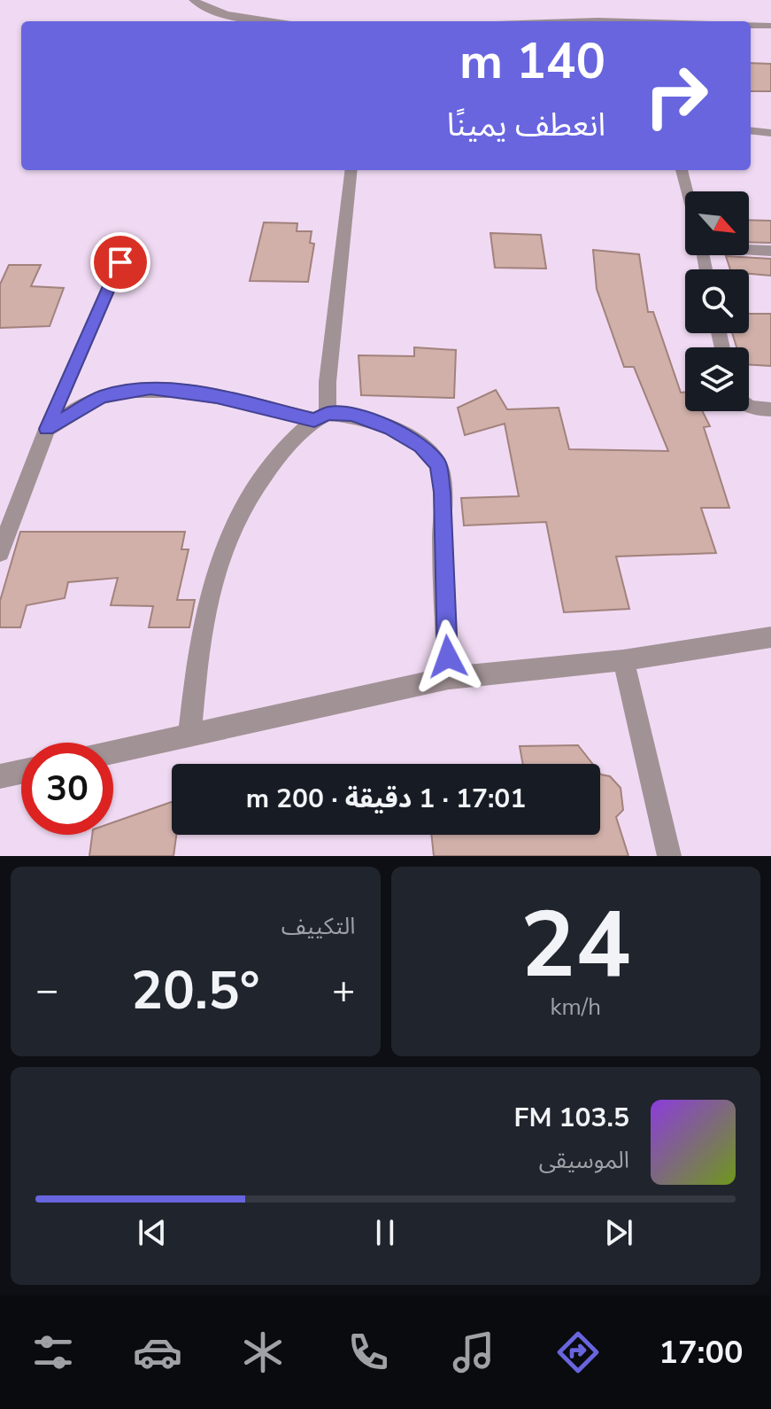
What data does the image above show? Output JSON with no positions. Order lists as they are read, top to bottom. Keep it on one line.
{"north":"bottom right","page":{"turn":["140 m","انعطف يمينًا"],"limit":"30","trip":"17:01 · 1 دقيقة · 200 m","tile":[["24","km/h"],"التكييف"],"heat":["−","20.5°","+"],"song":["103.5 FM","الموسيقى"],"tabs":"17:00"}}
